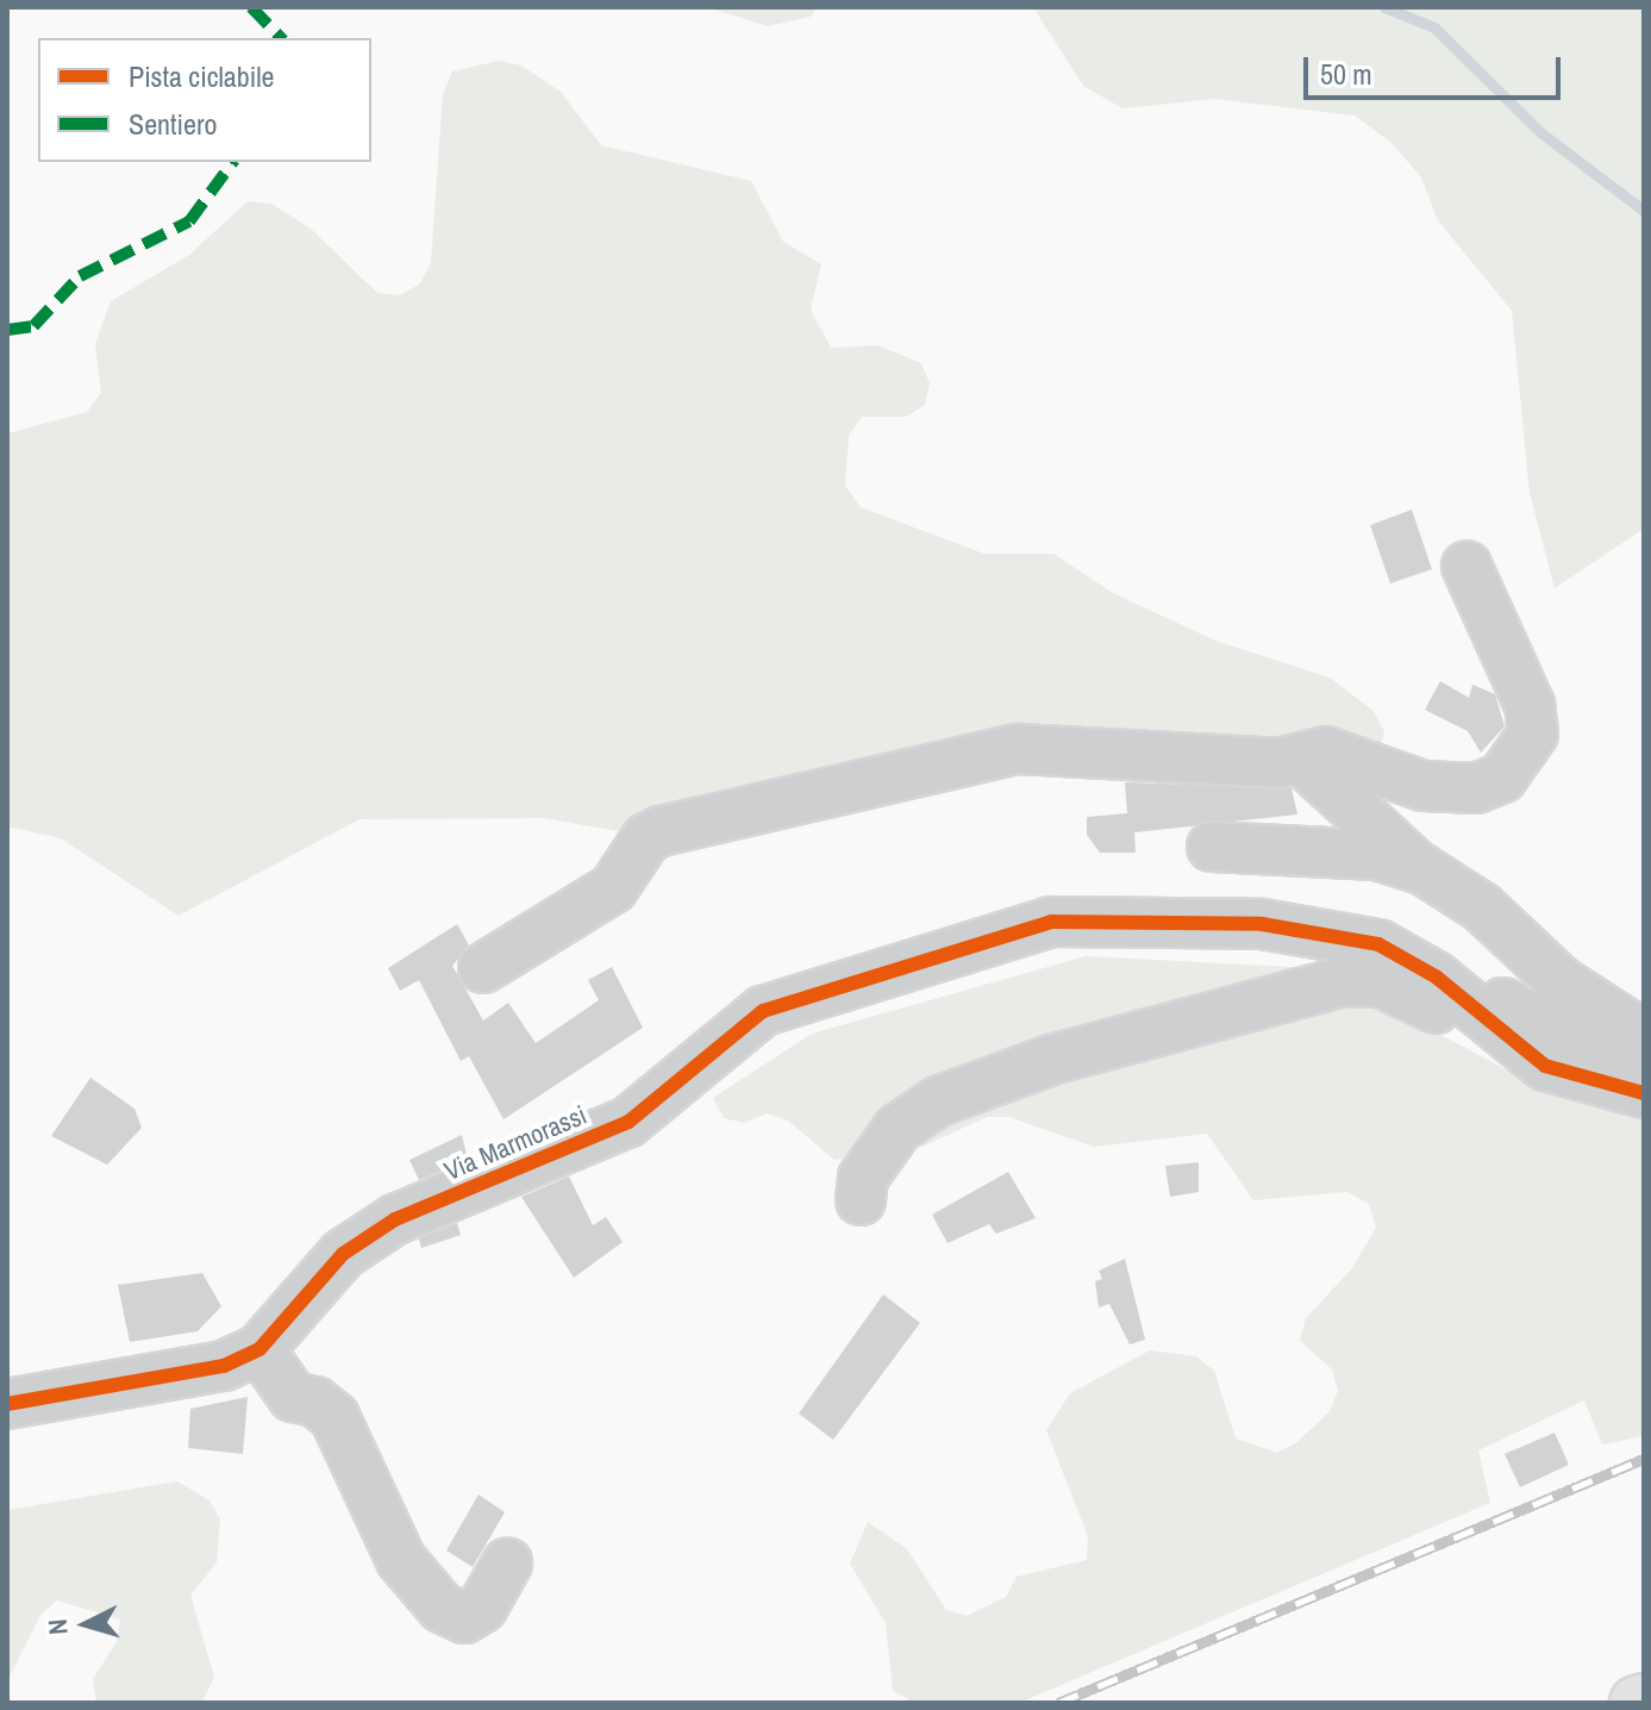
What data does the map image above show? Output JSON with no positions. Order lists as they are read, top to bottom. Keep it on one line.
{"streets":{"street":["Via Marmorassi"]},"legend":["Pista ciclabile","Sentiero"],"scale_bar":"50 m","north":"left"}
